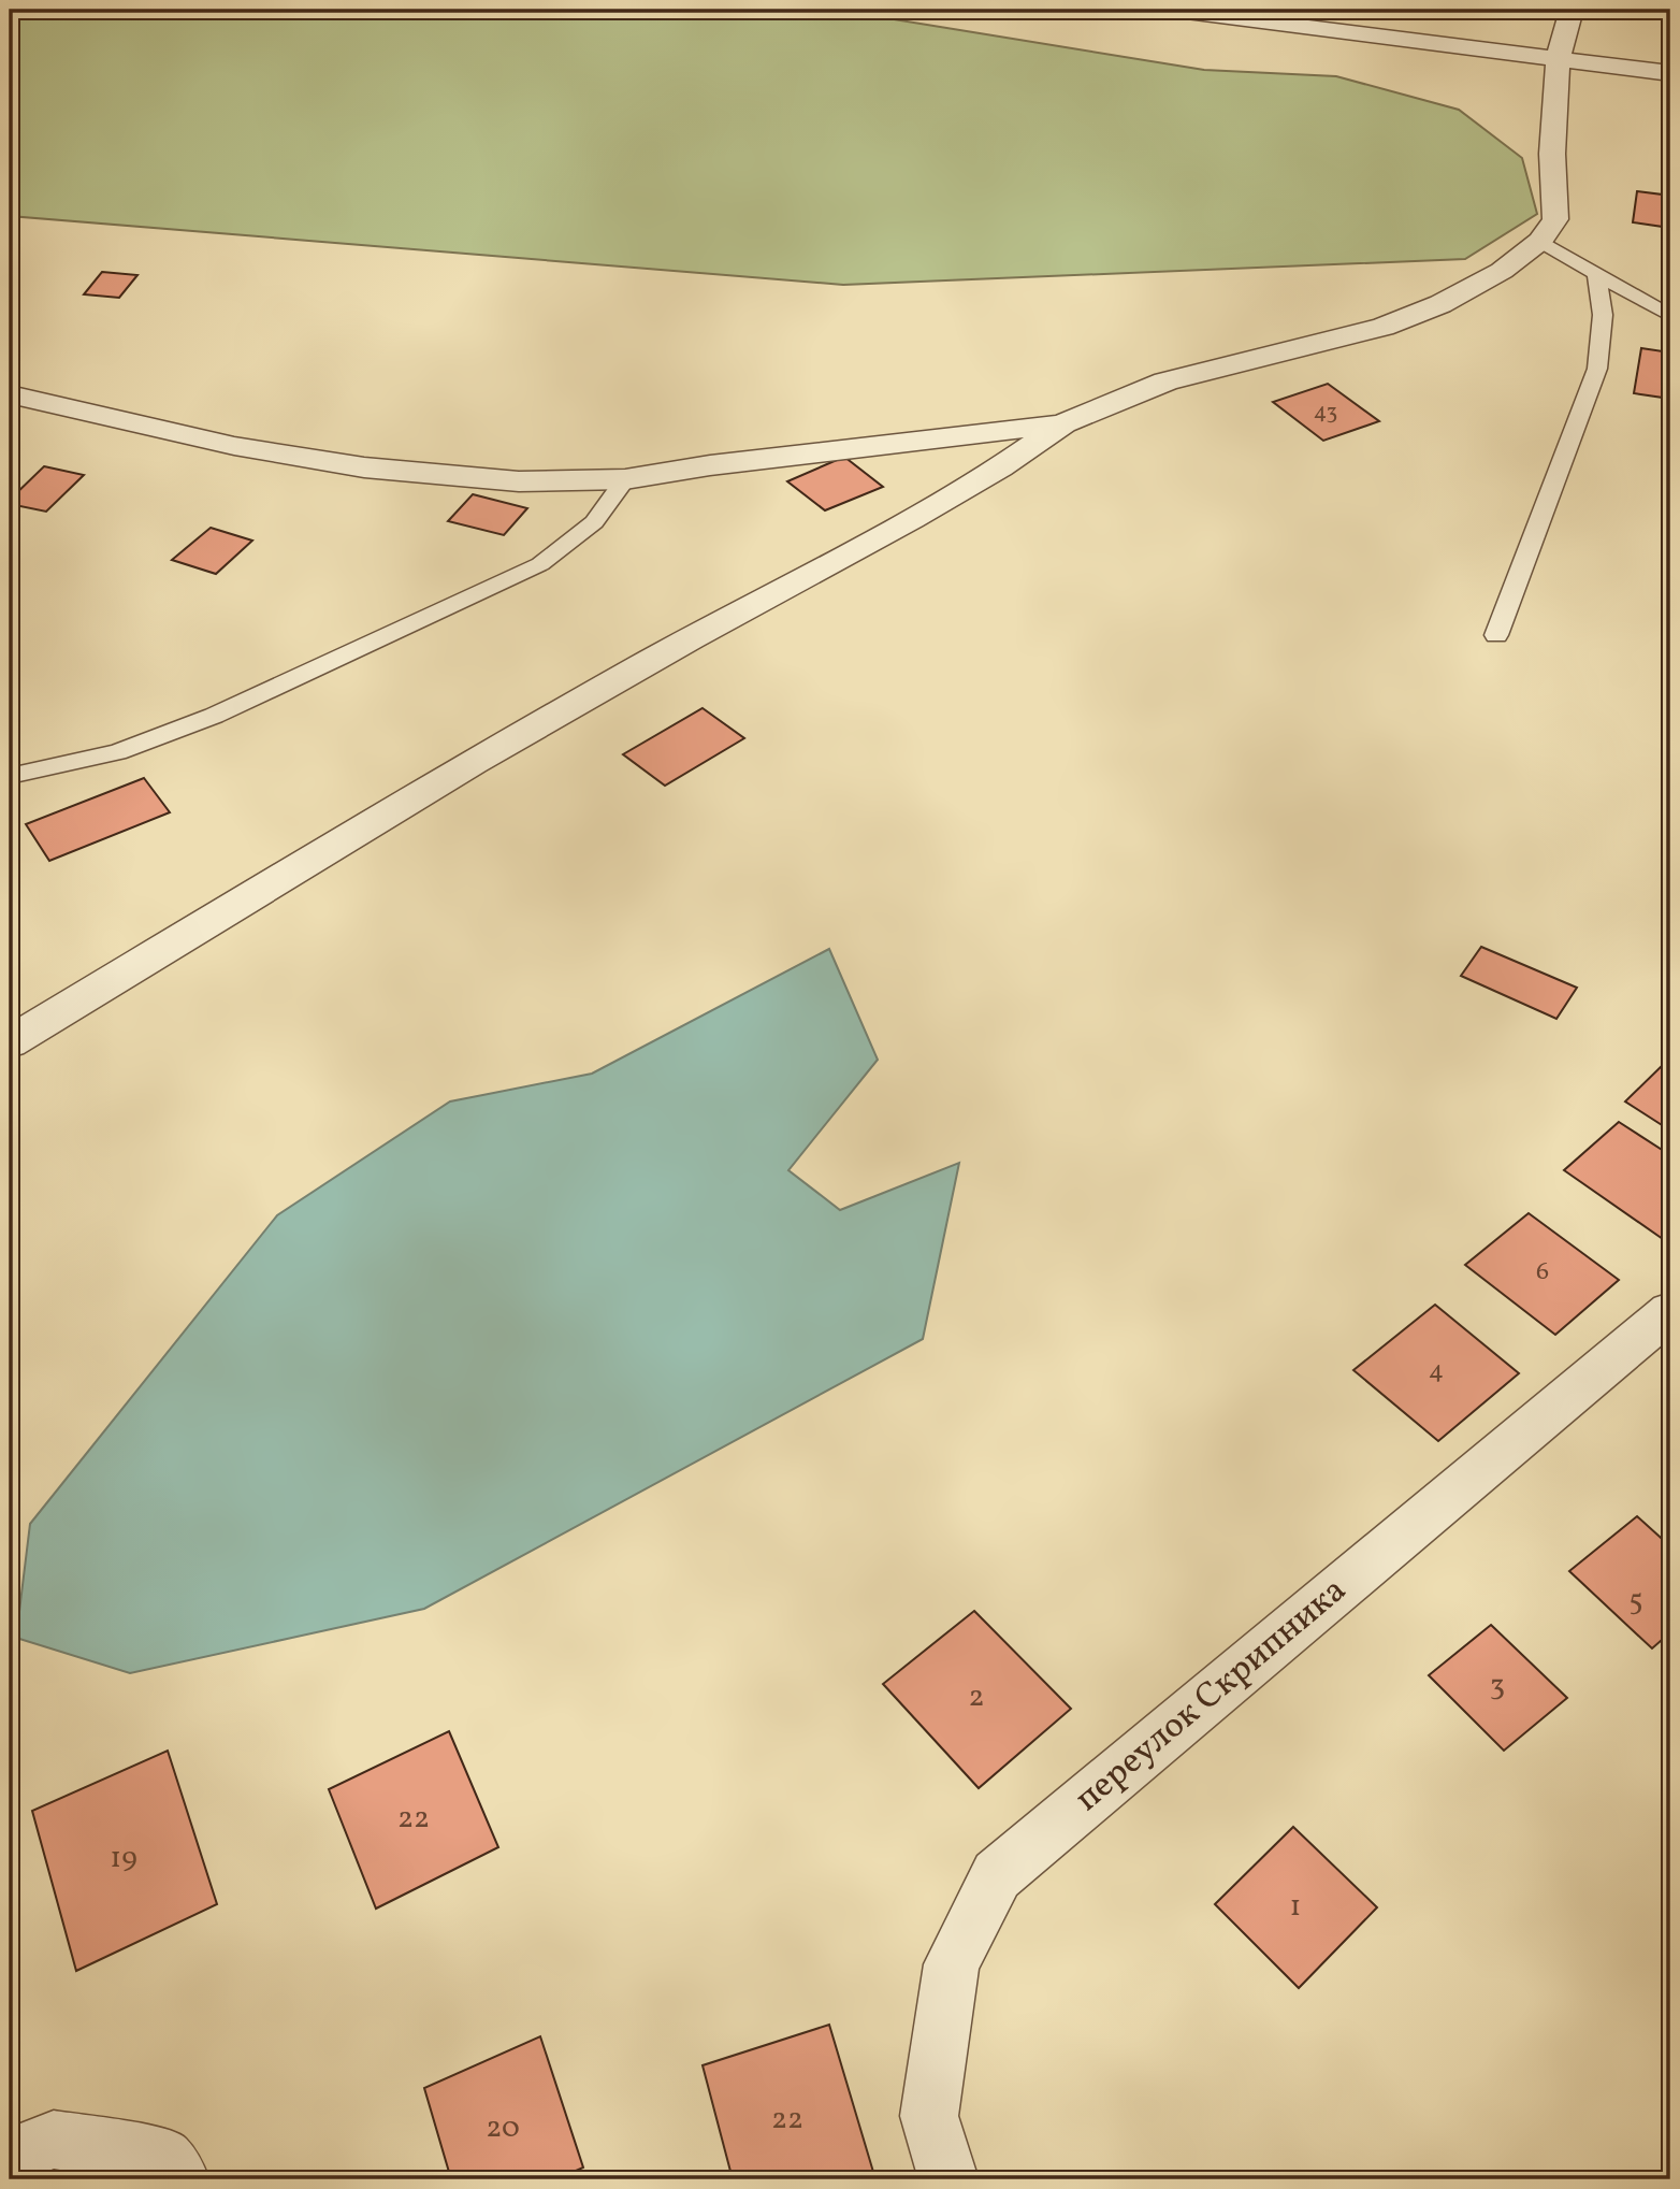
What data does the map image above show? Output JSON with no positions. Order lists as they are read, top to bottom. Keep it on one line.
{"streets":{"street":["переулок Скрипника"]},"house_numbers":["43","6","4","5","3","2","22","19","1","22","20"]}
